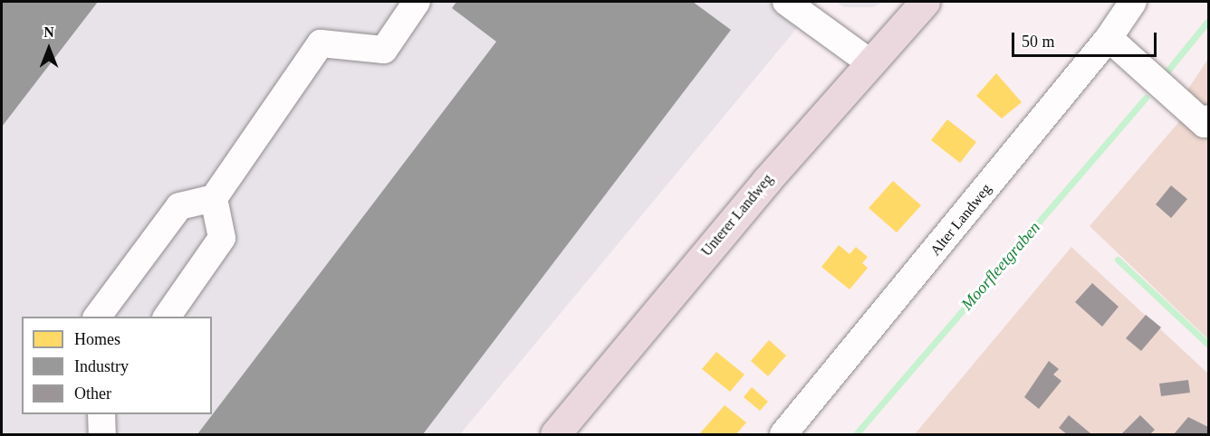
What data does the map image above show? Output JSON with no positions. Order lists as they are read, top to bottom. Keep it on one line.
{"streets":{"main road":["Unterer Landweg"],"street":["Alter Landweg"]},"water":["Moorfleetgraben"],"legend":["Homes","Industry","Other"],"scale_bar":"50 m","north":"top"}
